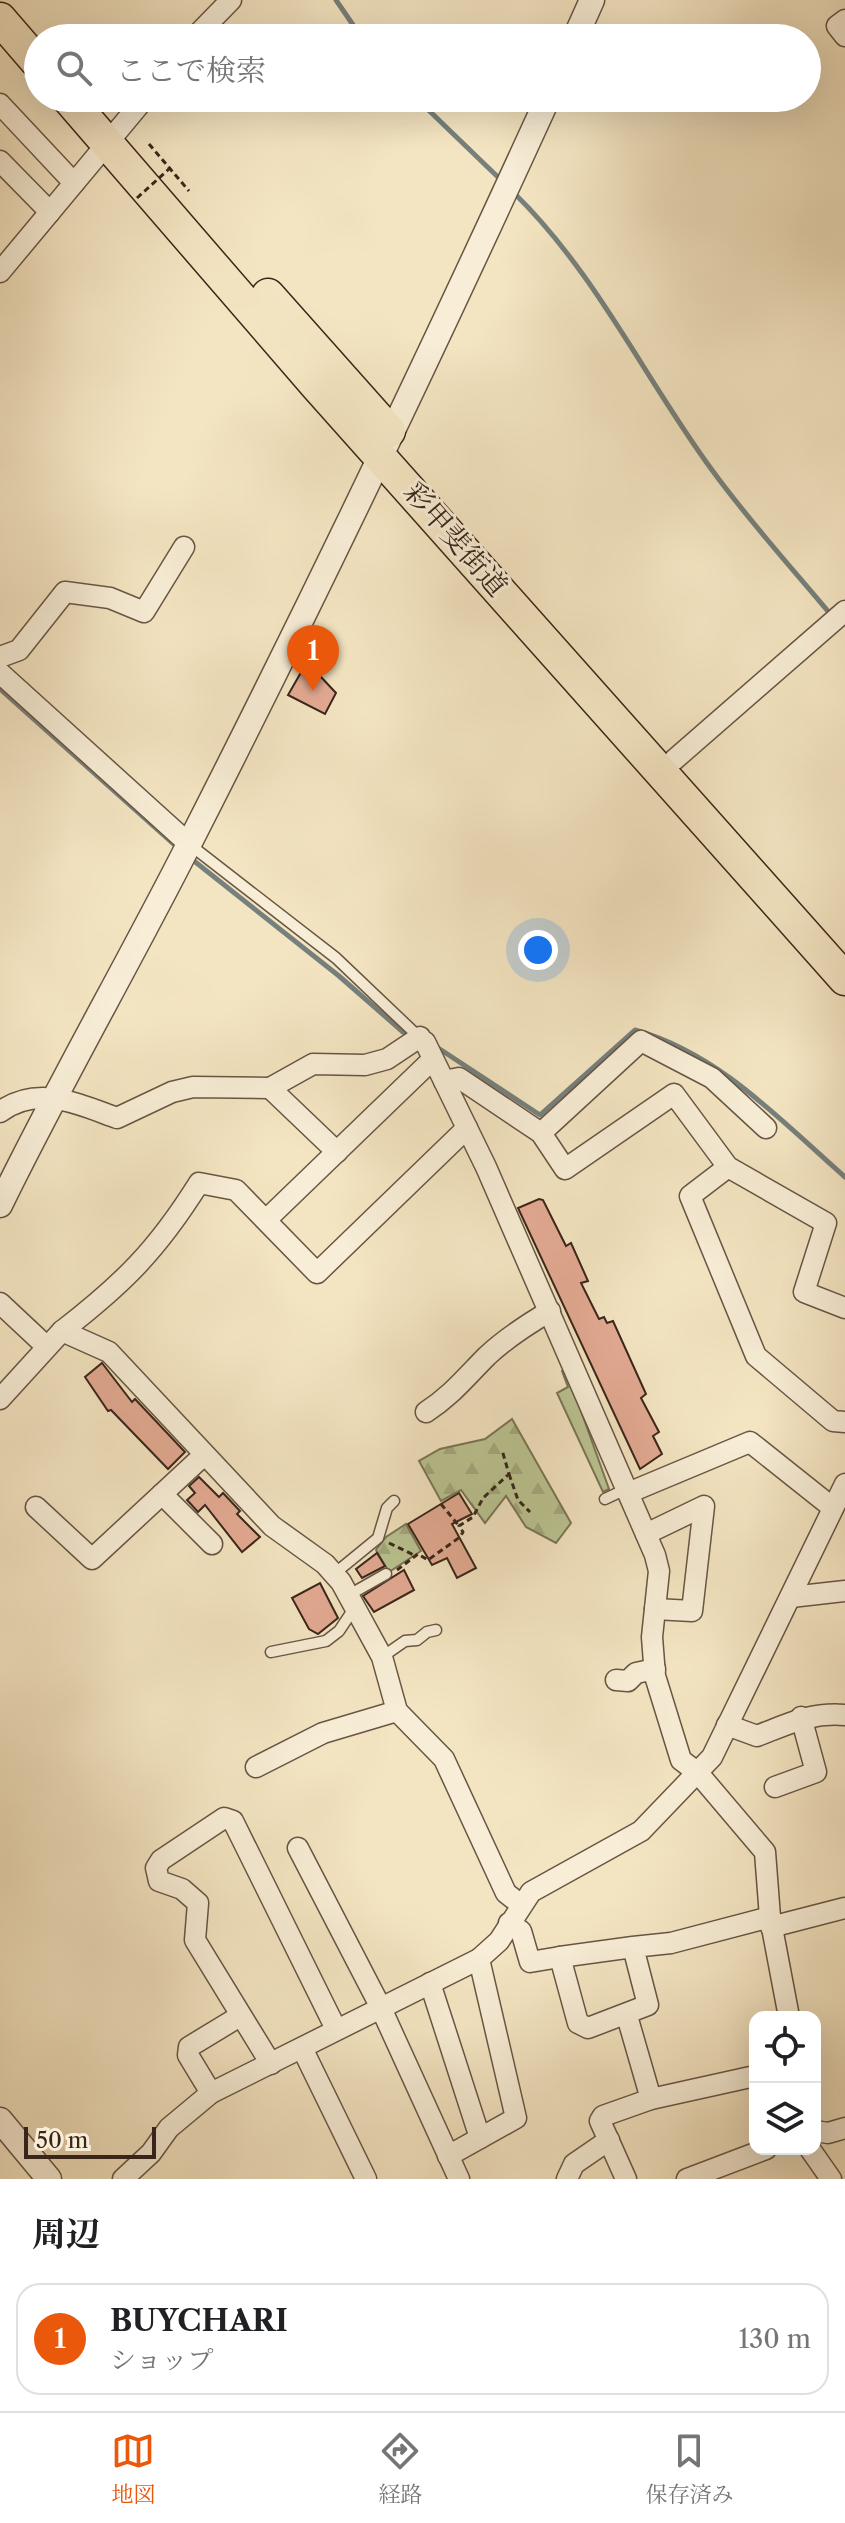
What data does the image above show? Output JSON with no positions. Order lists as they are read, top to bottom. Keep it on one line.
{"streets":{"highway":["彩甲斐街道"]},"scale_bar":"50 m","page":{"search":"ここで検索","pins":"1","scale":"50 m","heading":"周辺","list":[{"mark":"1","name":"BUYCHARI","note":"ショップ","value":"130 m"}],"nav":["地図","経路","保存済み"]}}
